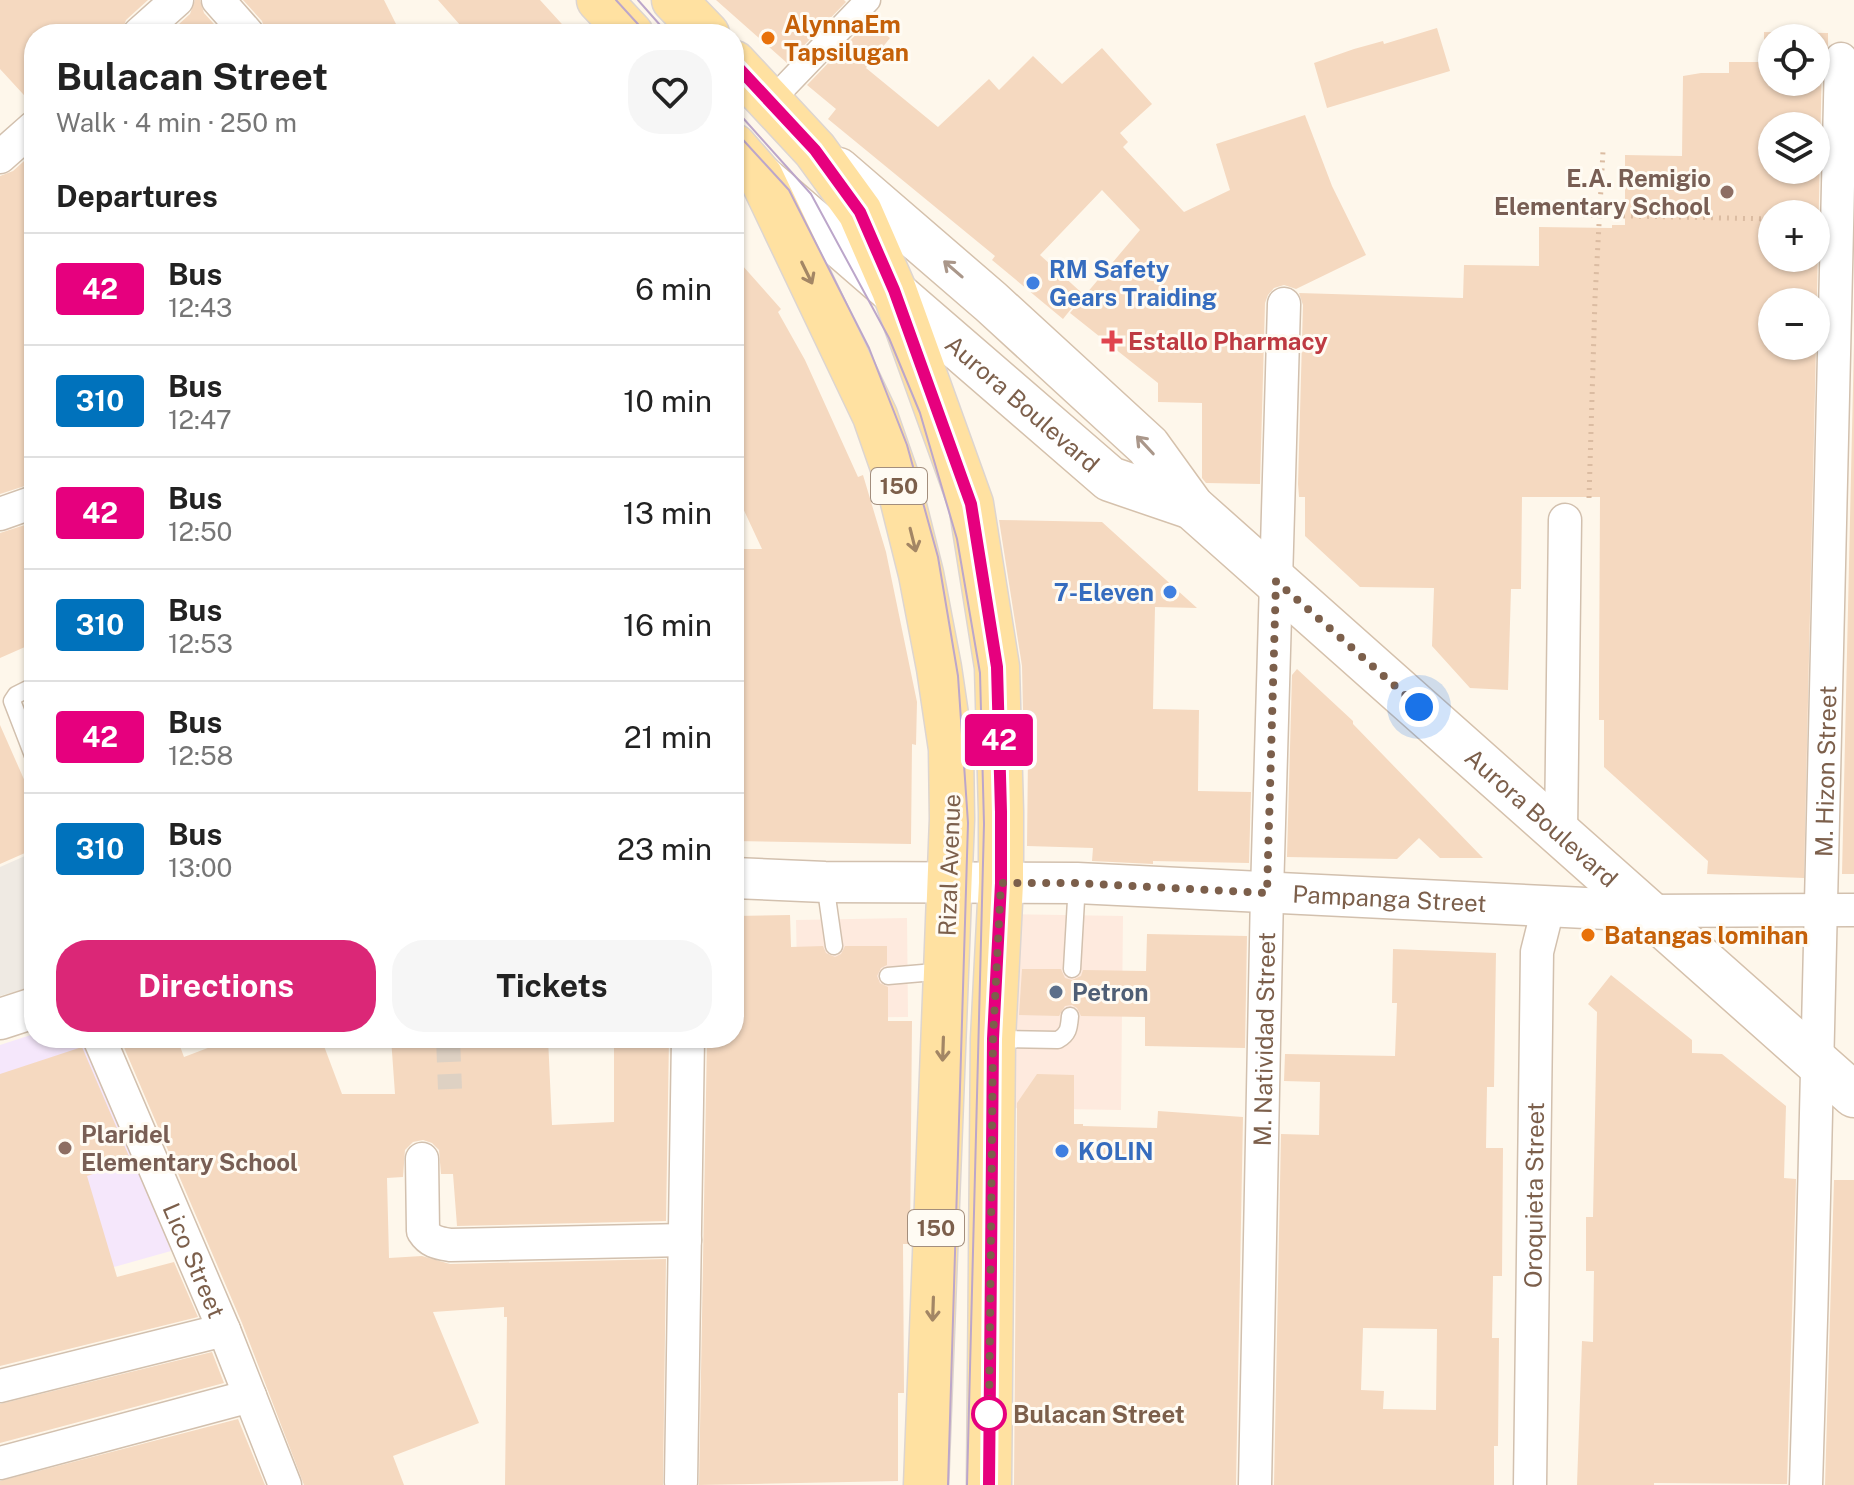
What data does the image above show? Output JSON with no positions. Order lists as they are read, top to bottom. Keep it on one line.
{"streets":{"main road":["Aurora Boulevard","150","Rizal Avenue"],"street":["M. Hizon Street","Pampanga Street","M. Natividad Street","Oroquieta Street","Lico Street"]},"crossings":[["Aurora Boulevard","M. Hizon Street"],["Aurora Boulevard","Rizal Avenue"],["Aurora Boulevard","Pampanga Street"],["Aurora Boulevard","M. Natividad Street"],["M. Hizon Street","Pampanga Street"],["Rizal Avenue","Pampanga Street"],["Pampanga Street","M. Natividad Street"],["Pampanga Street","Oroquieta Street"]],"places":{"other":["AlynnaEm Tapsilugan","E.A. Remigio Elementary School","RM Safety Gears Traiding","7-Eleven","Batangas lomihan","Petron","Plaridel Elementary School","KOLIN","Bulacan Street"],"health":["Estallo Pharmacy"]},"lines":["bus line 42"],"page":{"on_map":"42","map_buttons":["+","−"],"heading":[["Bulacan Street","Walk · 4 min · 250 m"],"Departures"],"list":[{"mark":"42","name":"Bus","note":"12:43","value":"6 min"},{"mark":"310","name":"Bus","note":"12:47","value":"10 min"},{"mark":"42","name":"Bus","note":"12:50","value":"13 min"},{"mark":"310","name":"Bus","note":"12:53","value":"16 min"},{"mark":"42","name":"Bus","note":"12:58","value":"21 min"},{"mark":"310","name":"Bus","note":"13:00","value":"23 min"}],"buttons":["Directions","Tickets"]}}
